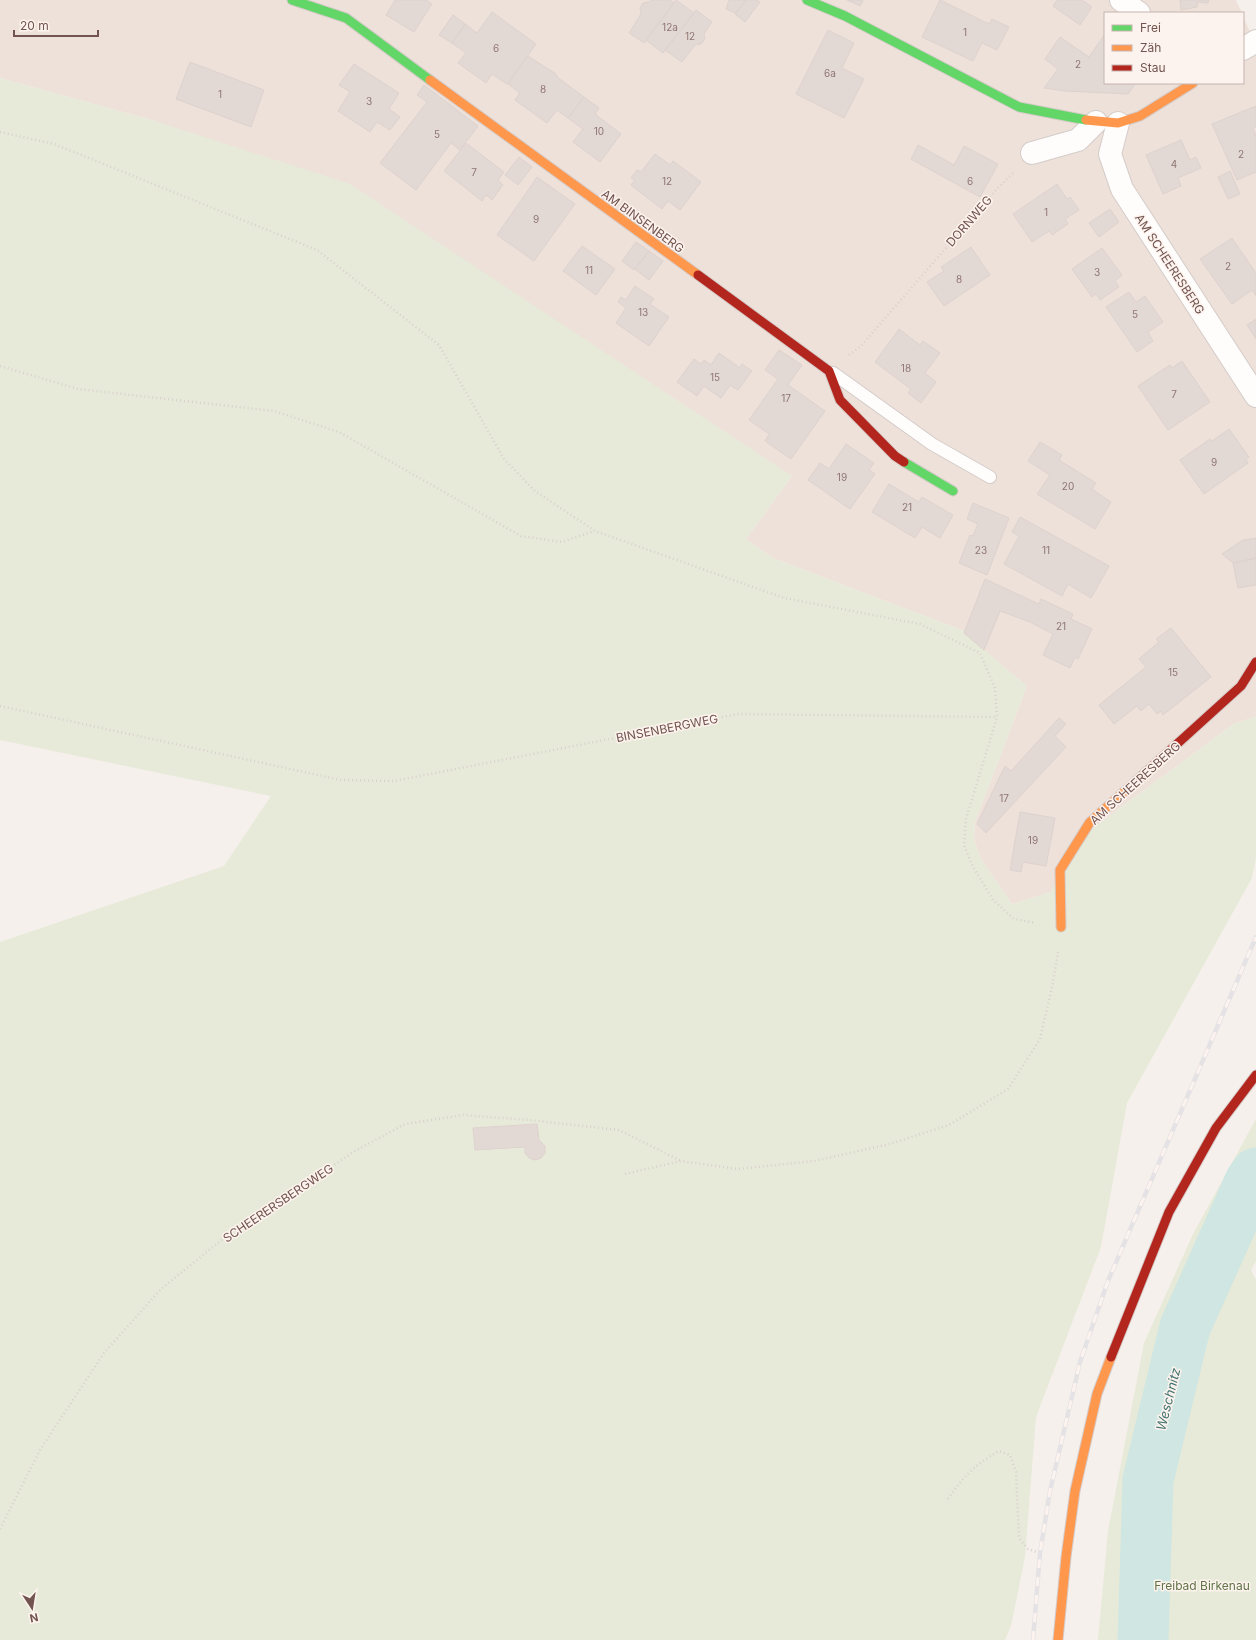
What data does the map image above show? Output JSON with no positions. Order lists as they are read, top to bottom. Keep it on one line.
{"streets":{"street":["AM BINSENBERG","AM SCHEERESBERG"],"path":["DORNWEG","BINSENBERGWEG","SCHEERERSBERGWEG"]},"water":["Weschnitz"],"parks":["Freibad Birkenau"],"house_numbers":["12a","1","12","6","2","6a","8","1","3","10","5","2","4","7","12","6","1","9","2","11","3","8","13","5","18","15","7","17","9","19","20","21","23","11","21","15","17","19"],"legend":["Frei","Zäh","Stau"],"scale_bar":"20 m","north":"bottom"}
